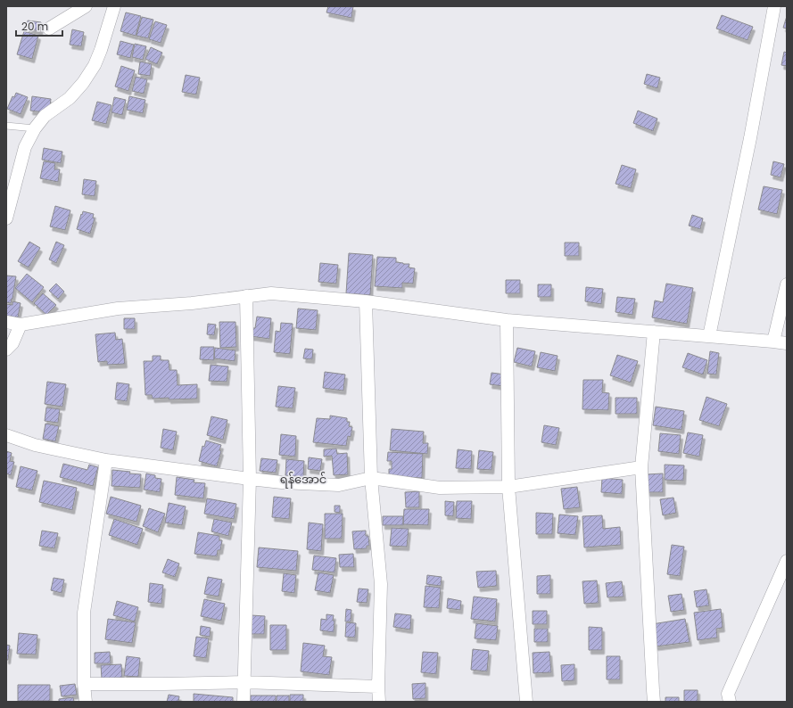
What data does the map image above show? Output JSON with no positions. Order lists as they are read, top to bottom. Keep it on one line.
{"districts":["ရန်အောင်"],"scale_bar":"20 m"}
